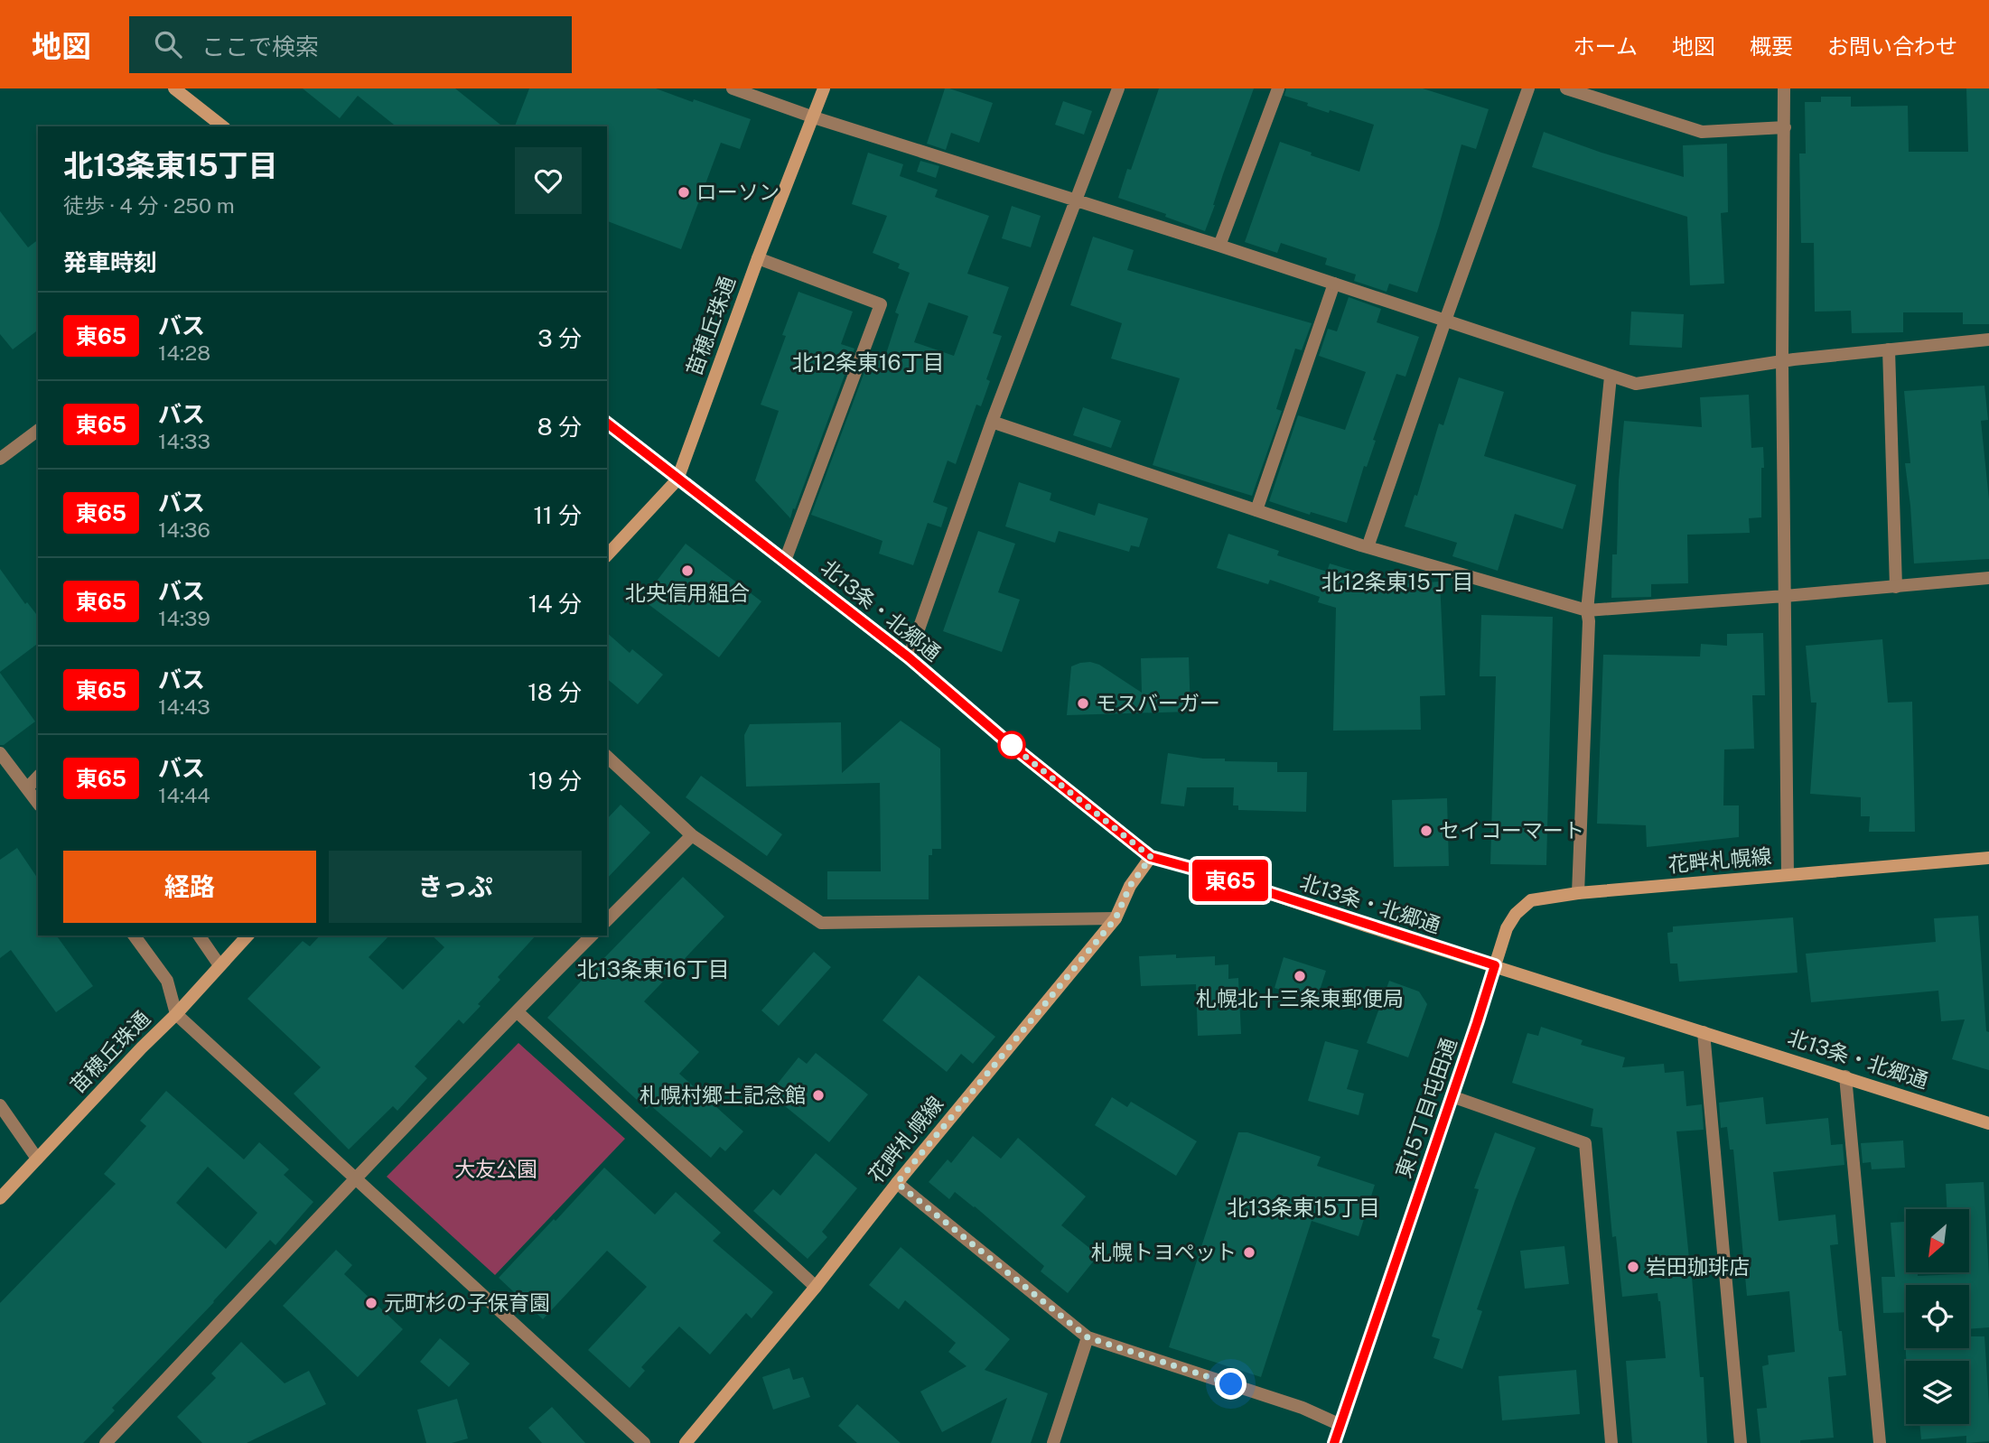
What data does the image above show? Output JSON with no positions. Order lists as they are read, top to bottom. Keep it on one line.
{"streets":{"street":["苗穂丘珠通","北13条・北郷通","花畔札幌線","東15丁目屯田通"]},"crossings":[["苗穂丘珠通","北13条・北郷通"],["北13条・北郷通","花畔札幌線"],["北13条・北郷通","東15丁目屯田通"],["花畔札幌線","東15丁目屯田通"]],"districts":["北12条東16丁目","北12条東15丁目","北13条東16丁目","北13条東15丁目"],"parks":["大友公園"],"places":["ローソン","北央信用組合","モスバーガー","セイコーマート","札幌北十三条東郵便局","札幌村郷土記念館","札幌トヨペット","岩田珈琲店","元町杉の子保育園"],"lines":["bus line 東65"],"north":"bottom left","page":{"header":"地図","search":"ここで検索","nav":["ホーム","地図","概要","お問い合わせ"],"on_map":"東65","heading":[["北13条東15丁目","徒歩 · 4 分 · 250 m"],"発車時刻"],"list":[{"mark":"東65","name":"バス","note":"14:28","value":"3 分"},{"mark":"東65","name":"バス","note":"14:33","value":"8 分"},{"mark":"東65","name":"バス","note":"14:36","value":"11 分"},{"mark":"東65","name":"バス","note":"14:39","value":"14 分"},{"mark":"東65","name":"バス","note":"14:43","value":"18 分"},{"mark":"東65","name":"バス","note":"14:44","value":"19 分"}],"buttons":["経路","きっぷ"]}}
